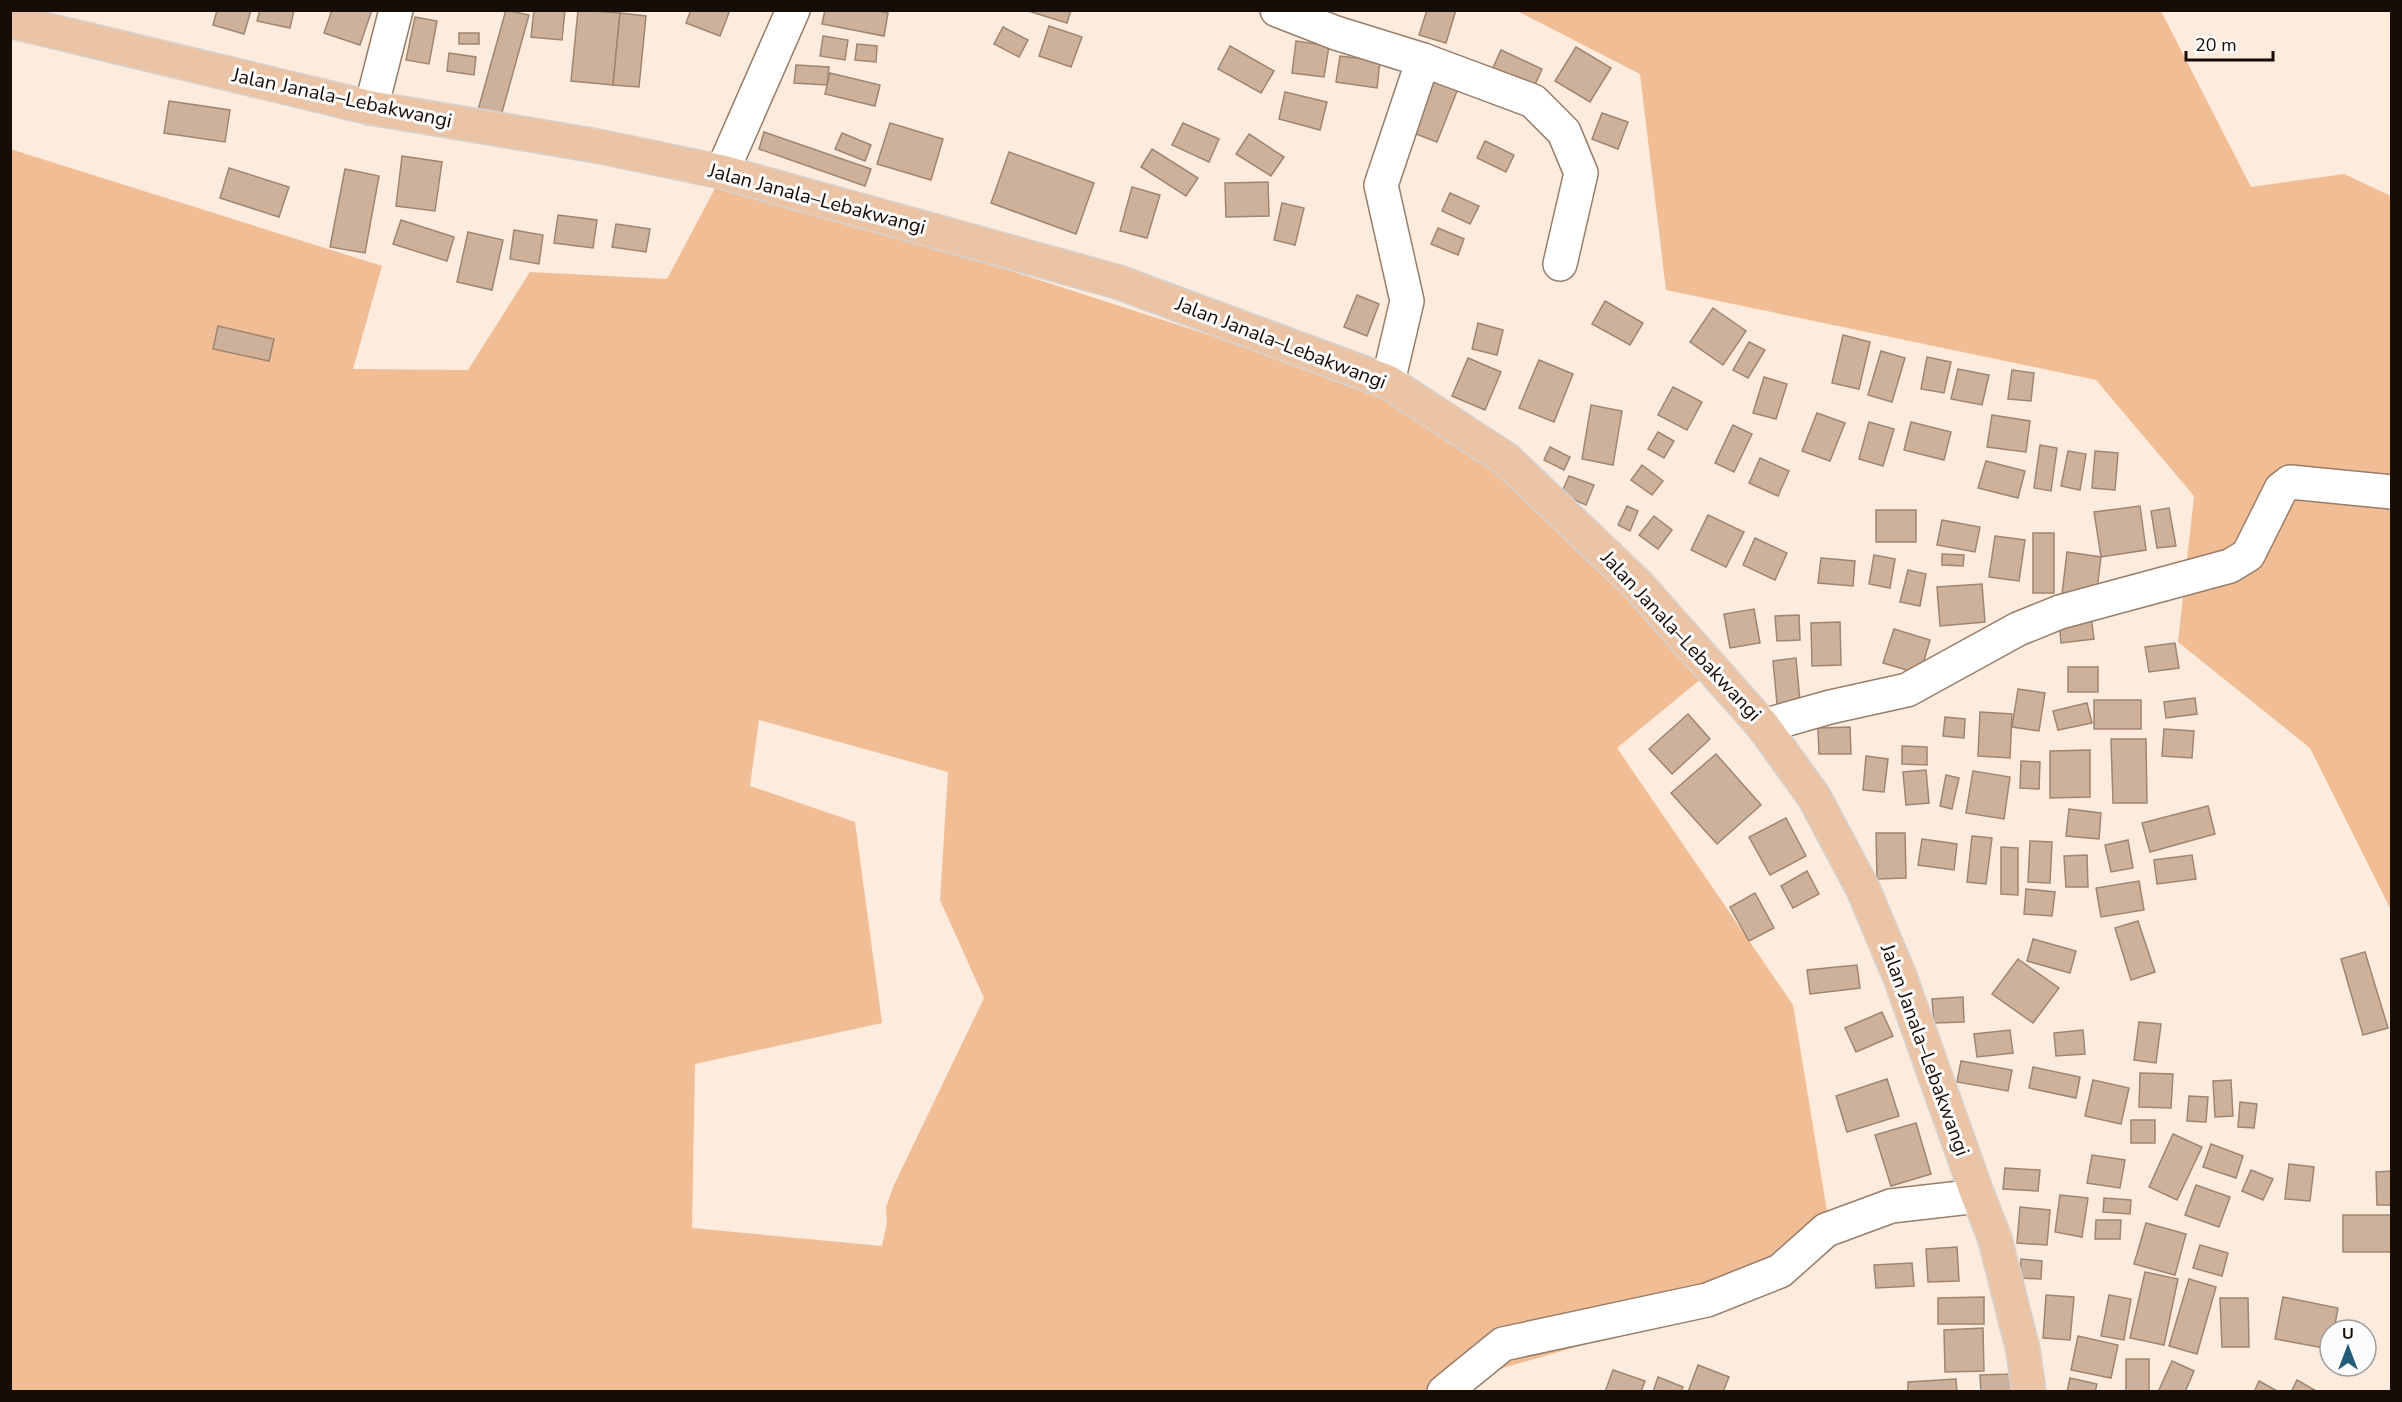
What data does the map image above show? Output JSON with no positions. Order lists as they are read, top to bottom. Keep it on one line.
{"streets":{"main road":["Jalan Janala–Lebakwangi"]},"scale_bar":"20 m","north":"top"}
